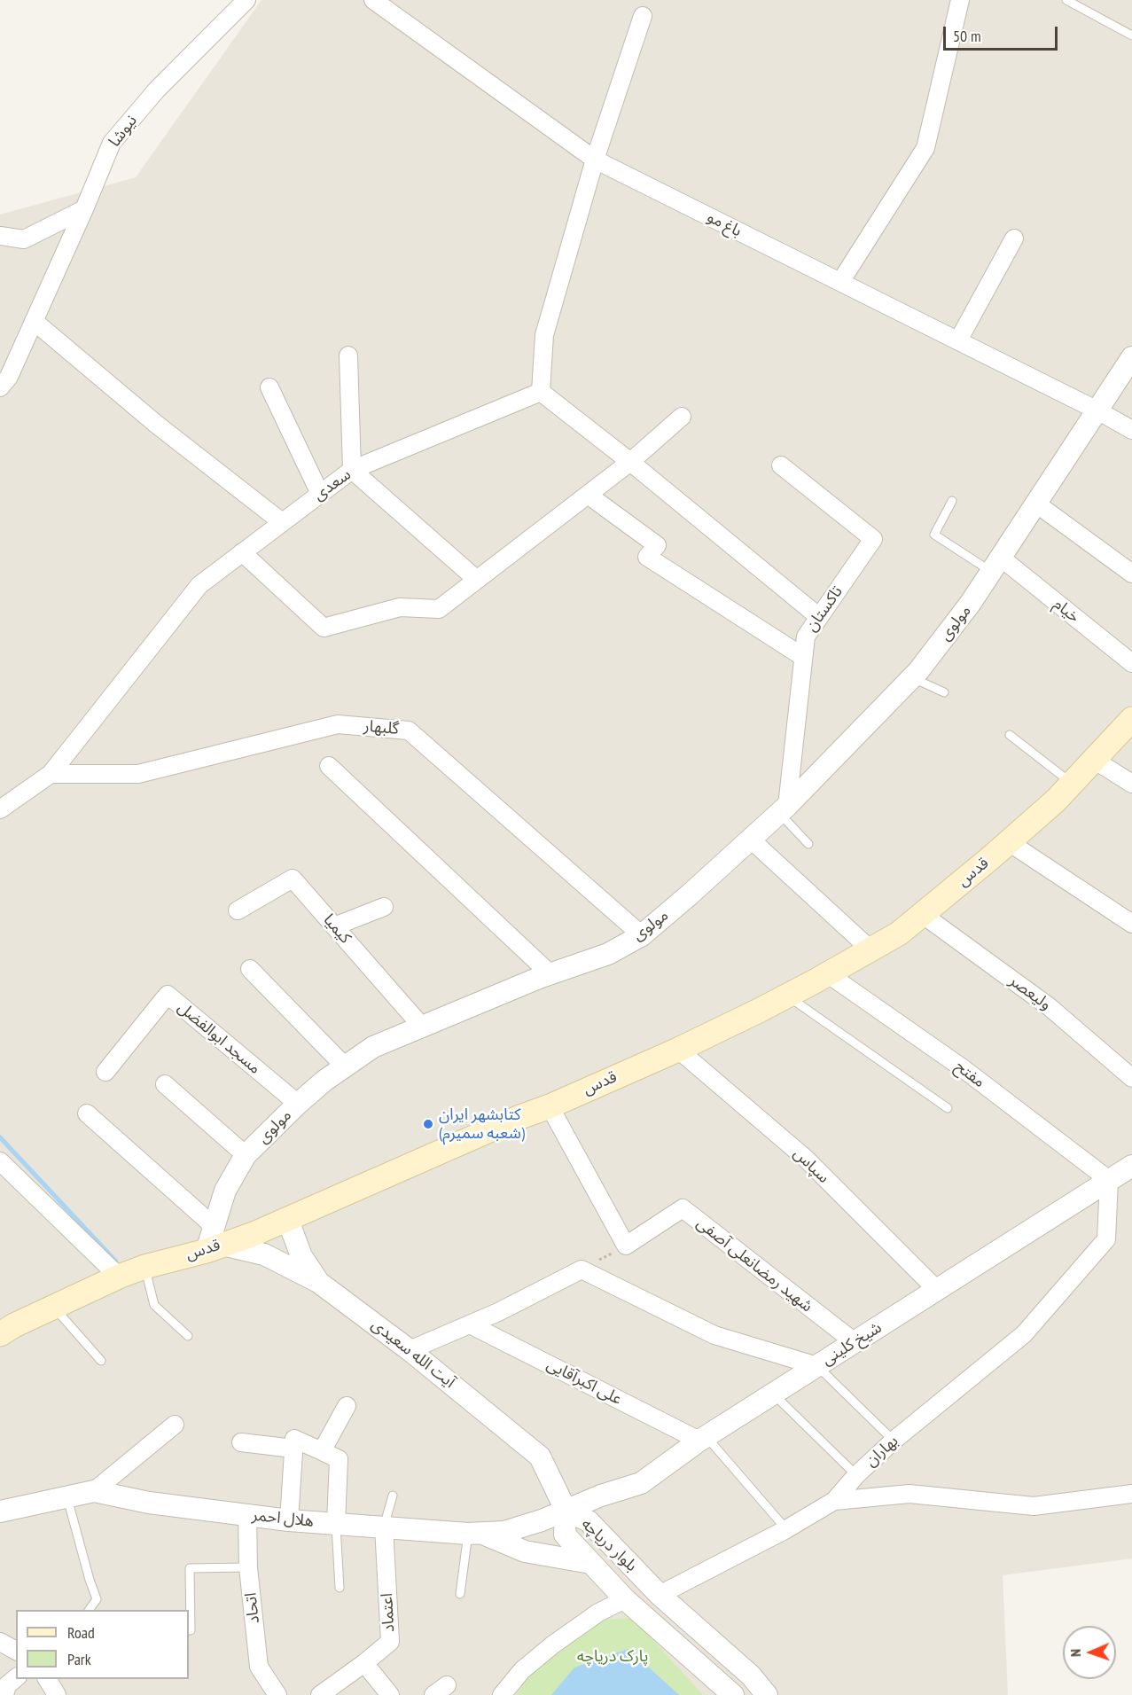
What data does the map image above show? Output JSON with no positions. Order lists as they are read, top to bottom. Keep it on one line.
{"streets":{"main road":["قدس"],"street":["نیوشا","باغ مو","سعدی","تاکستان","خیام","مولوی","گلبهار","کیمیا","ولیعصر","مسجد ابوالفضل","مفتح","سپاس","شهید رمضانعلی آصفی","شیخ کلینی","آیت الله سعیدی","علی اکبرآقایی","بهاران","هلال احمر","بلوار دریاچه","اتحاد","اعتماد"]},"crossings":[["باغ مو","مولوی"],["سعدی","گلبهار"],["تاکستان","مولوی"],["خیام","مولوی"],["مولوی","گلبهار"],["مولوی","قدس"],["مولوی","کیمیا"],["مولوی","مسجد ابوالفضل"],["مولوی","آیت الله سعیدی"],["قدس","ولیعصر"],["قدس","مفتح"],["قدس","سپاس"],["قدس","آیت الله سعیدی"],["مفتح","شیخ کلینی"],["مفتح","بهاران"],["سپاس","شیخ کلینی"],["شهید رمضانعلی آصفی","شیخ کلینی"],["شیخ کلینی","آیت الله سعیدی"],["شیخ کلینی","علی اکبرآقایی"],["شیخ کلینی","بهاران"],["شیخ کلینی","هلال احمر"],["شیخ کلینی","بلوار دریاچه"],["آیت الله سعیدی","هلال احمر"],["آیت الله سعیدی","بلوار دریاچه"],["هلال احمر","بلوار دریاچه"],["هلال احمر","اتحاد"],["هلال احمر","اعتماد"]],"parks":["پارک دریاچه"],"places":["کتابشهر ایران (شعبه سمیرم)"],"legend":["Road","Park"],"scale_bar":"50 m","north":"left"}
